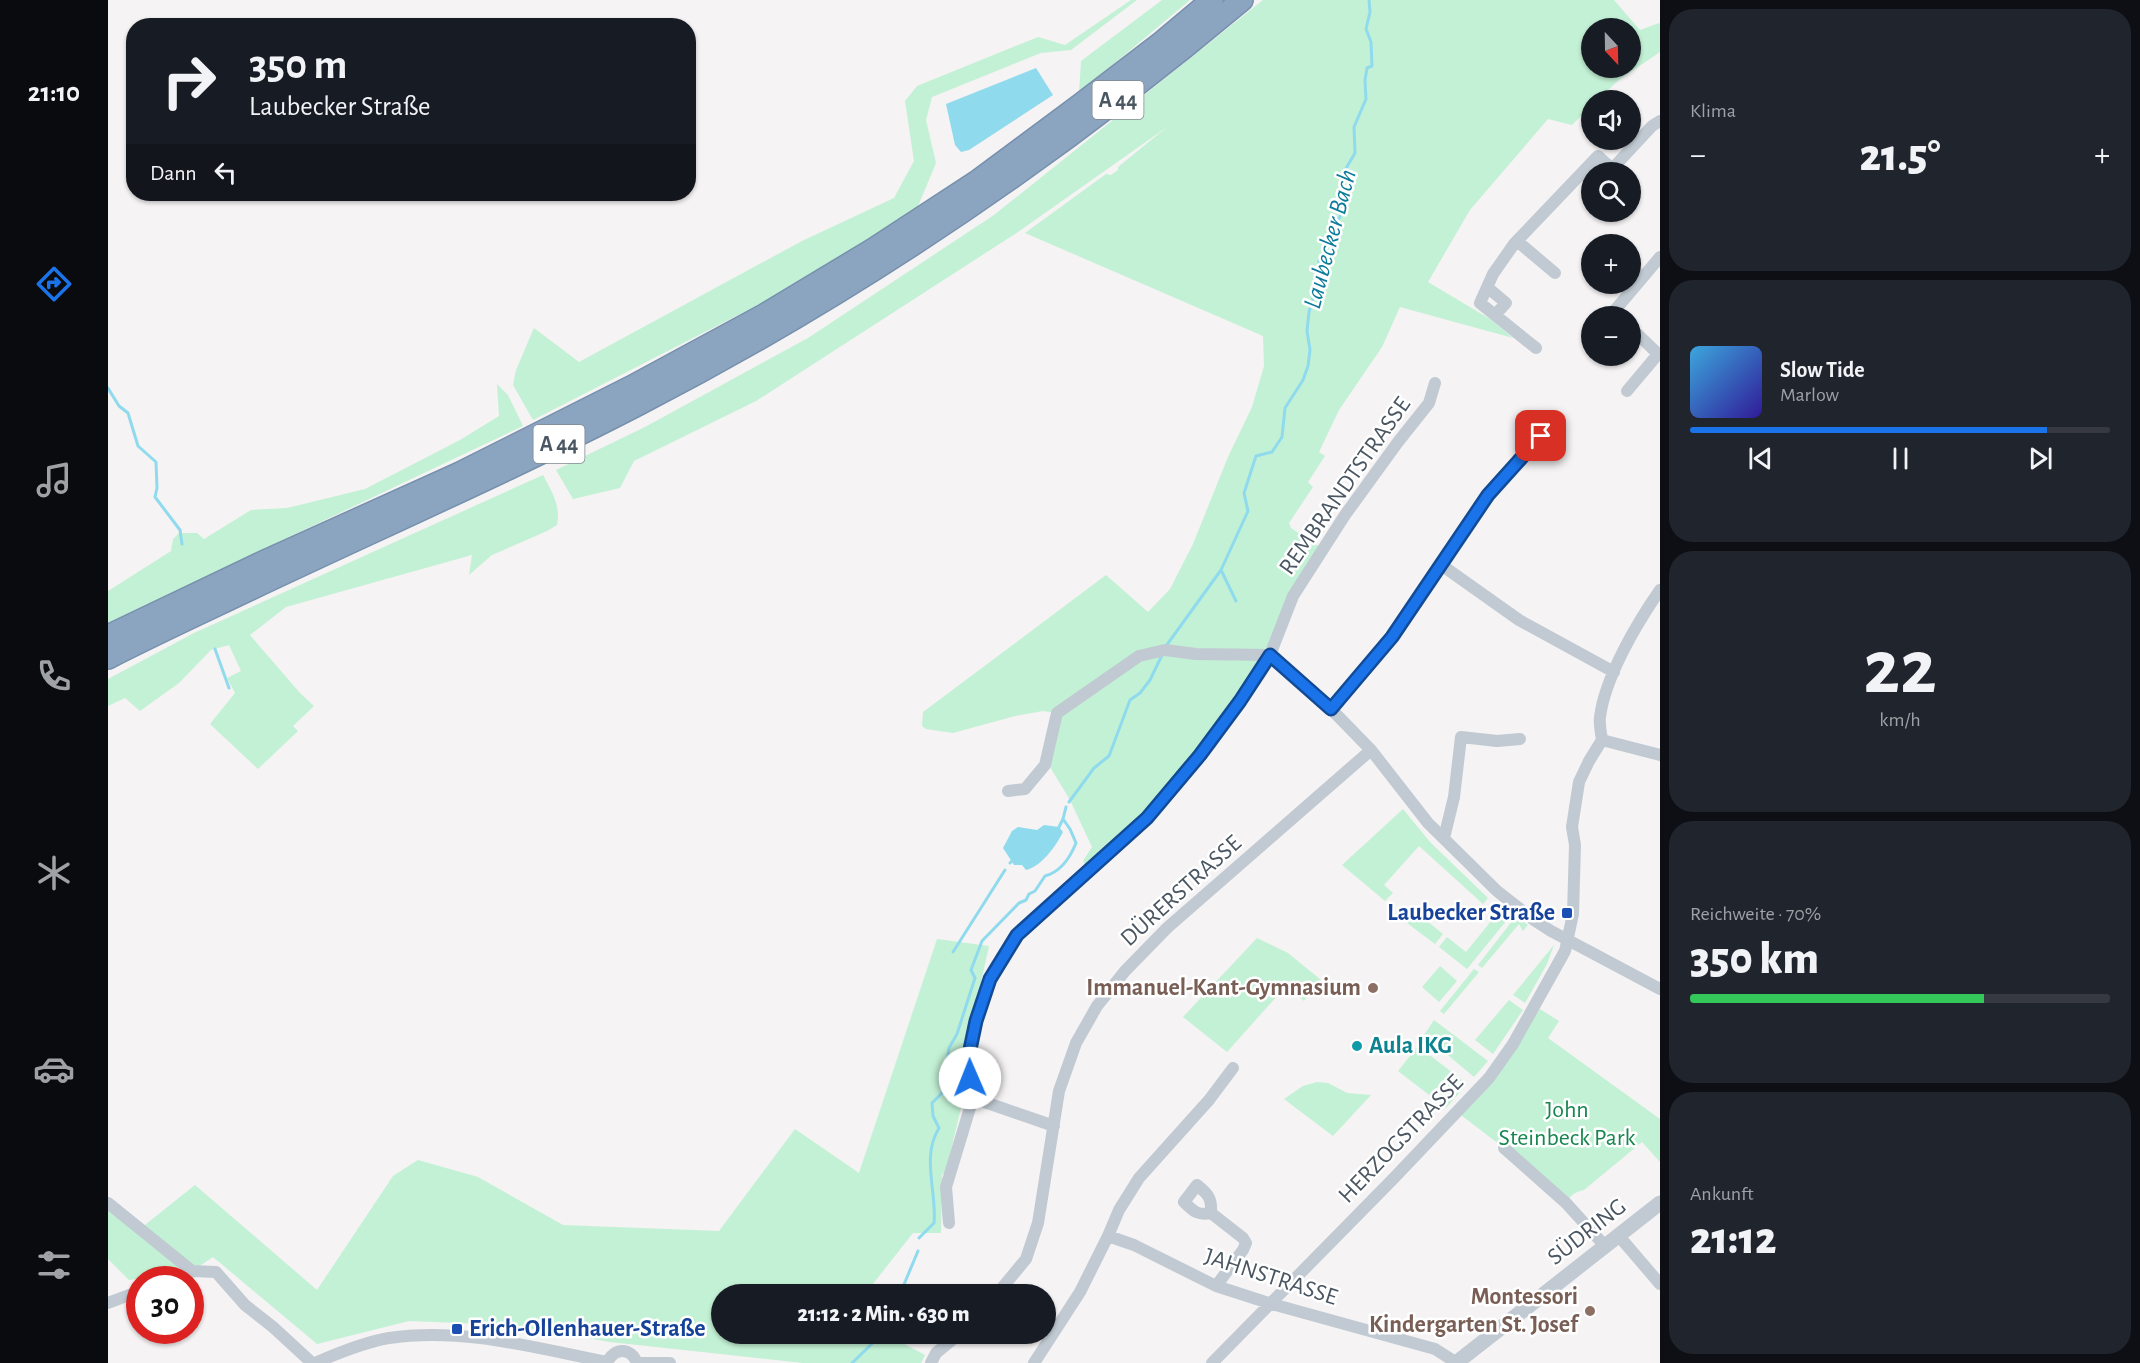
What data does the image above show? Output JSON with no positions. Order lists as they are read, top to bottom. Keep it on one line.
{"streets":{"highway":["A 44"],"street":["REMBRANDTSTRASSE","DÜRERSTRASSE","HERZOGSTRASSE","SÜDRING","JAHNSTRASSE"]},"crossings":[["HERZOGSTRASSE","JAHNSTRASSE"],["SÜDRING","JAHNSTRASSE"]],"water":["Laubecker Bach"],"parks":["John Steinbeck Park"],"places":{"transit":["Laubecker Straße","Erich-Ollenhauer-Straße"],"other":["Immanuel-Kant-Gymnasium","Aula IKG","Montessori Kindergarten St. Josef"]},"north":"bottom","page":{"tabs":"21:10","tile":["Klima",["22","km/h"],["Reichweite · 70%","350 km"],["Ankunft","21:12"]],"map_buttons":["+","−"],"turn":["350 m","Laubecker Straße"],"heat":["−","21.5°","+"],"then":"Dann","song":["Slow Tide","Marlow"],"limit":"30","trip":"21:12 · 2 Min. · 630 m"}}
